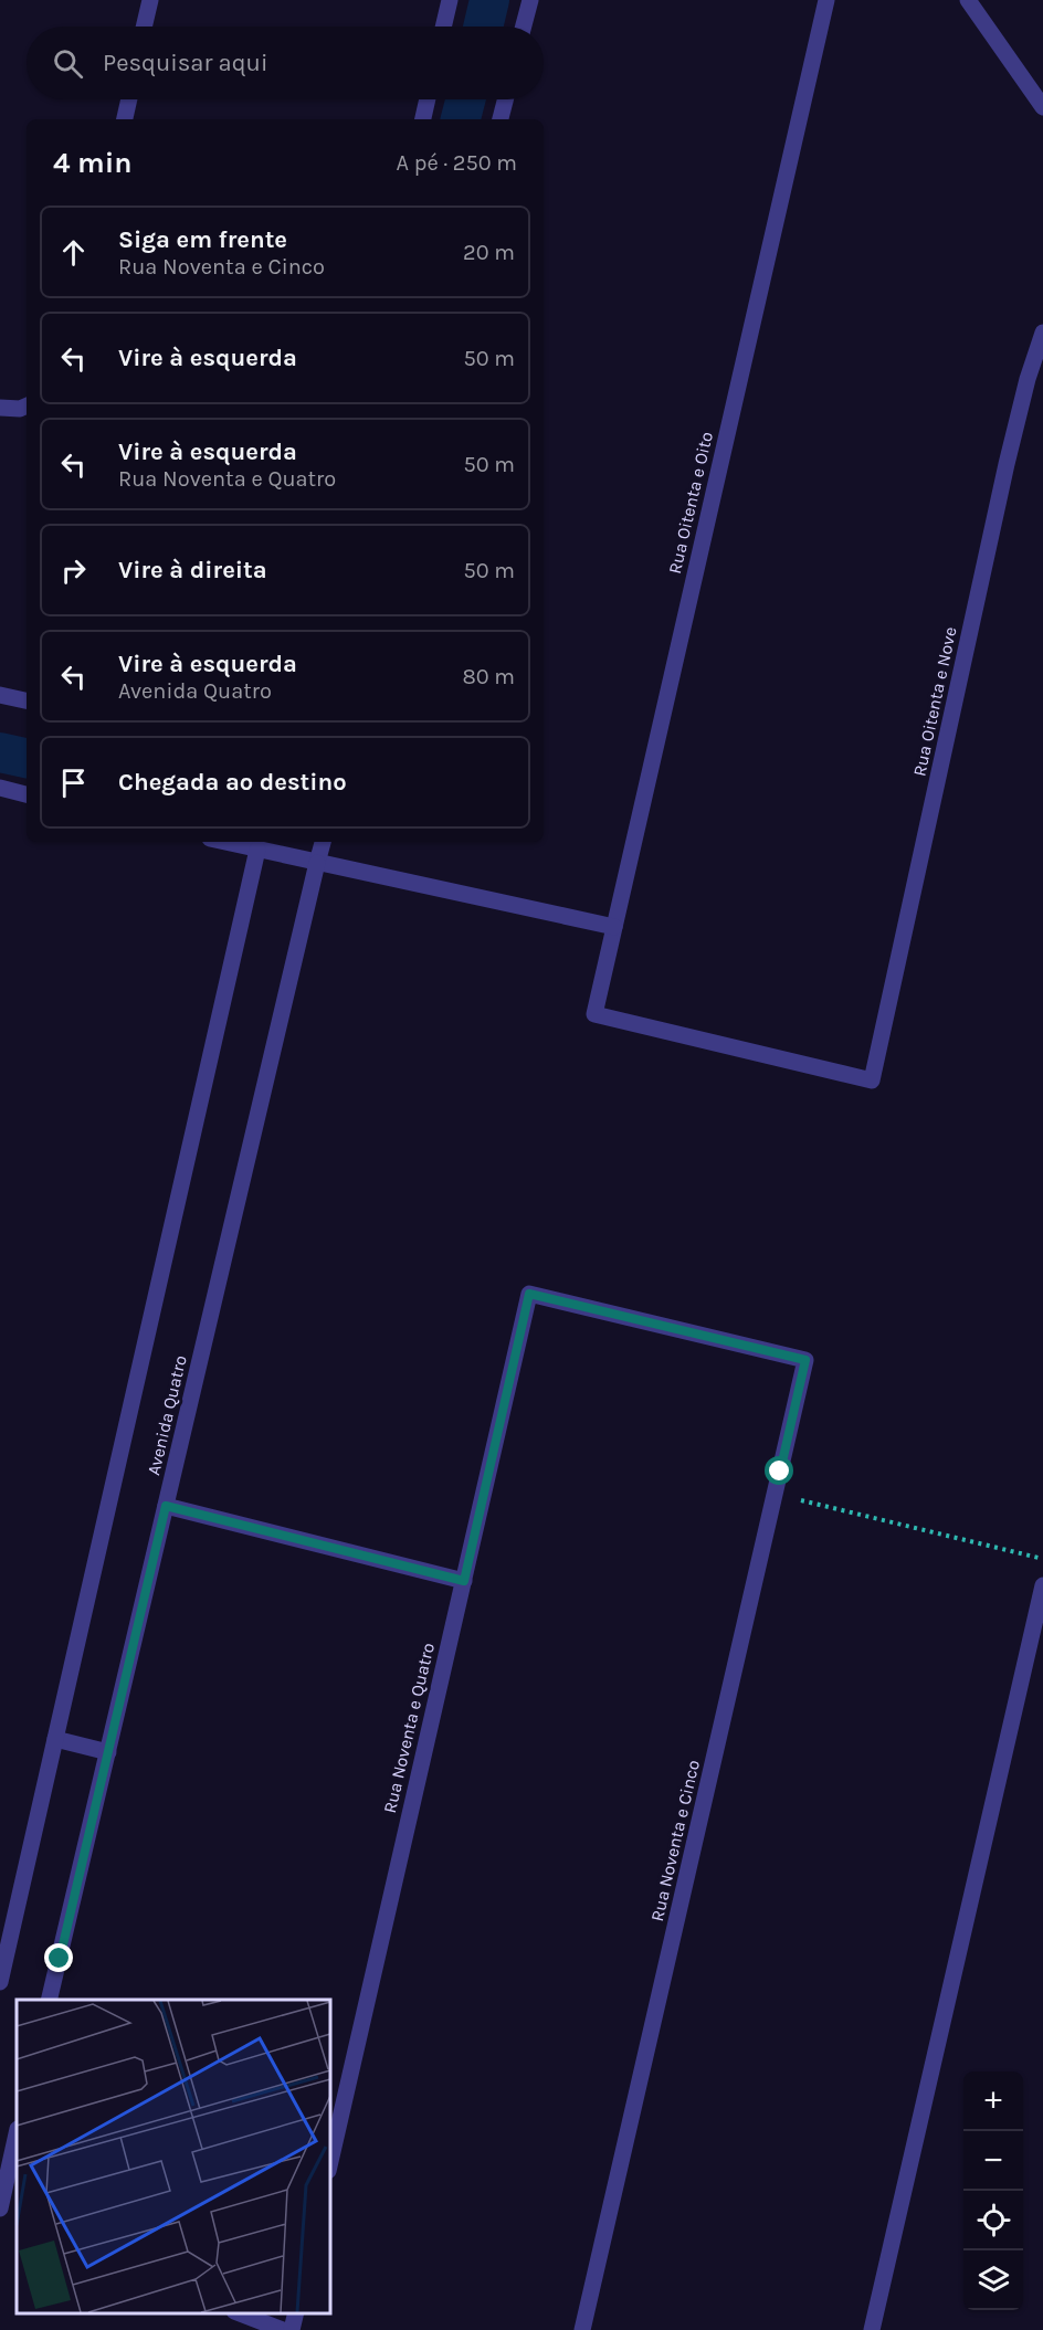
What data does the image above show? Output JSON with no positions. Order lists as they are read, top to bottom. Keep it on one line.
{"streets":{"street":["Rua Oitenta e Oito","Rua Oitenta e Nove","Avenida Quatro","Rua Noventa e Quatro","Rua Noventa e Cinco"]},"crossings":[["Rua Oitenta e Oito","Rua Oitenta e Nove"],["Rua Noventa e Quatro","Rua Noventa e Cinco"]],"page":{"search":"Pesquisar aqui","heading":["4 min","A pé · 250 m"],"list":[["Siga em frente","Rua Noventa e Cinco","20 m"],["Vire à esquerda","50 m"],["Vire à esquerda","Rua Noventa e Quatro","50 m"],["Vire à direita","50 m"],["Vire à esquerda","Avenida Quatro","80 m"],"Chegada ao destino"],"map_buttons":["+","−"]}}
